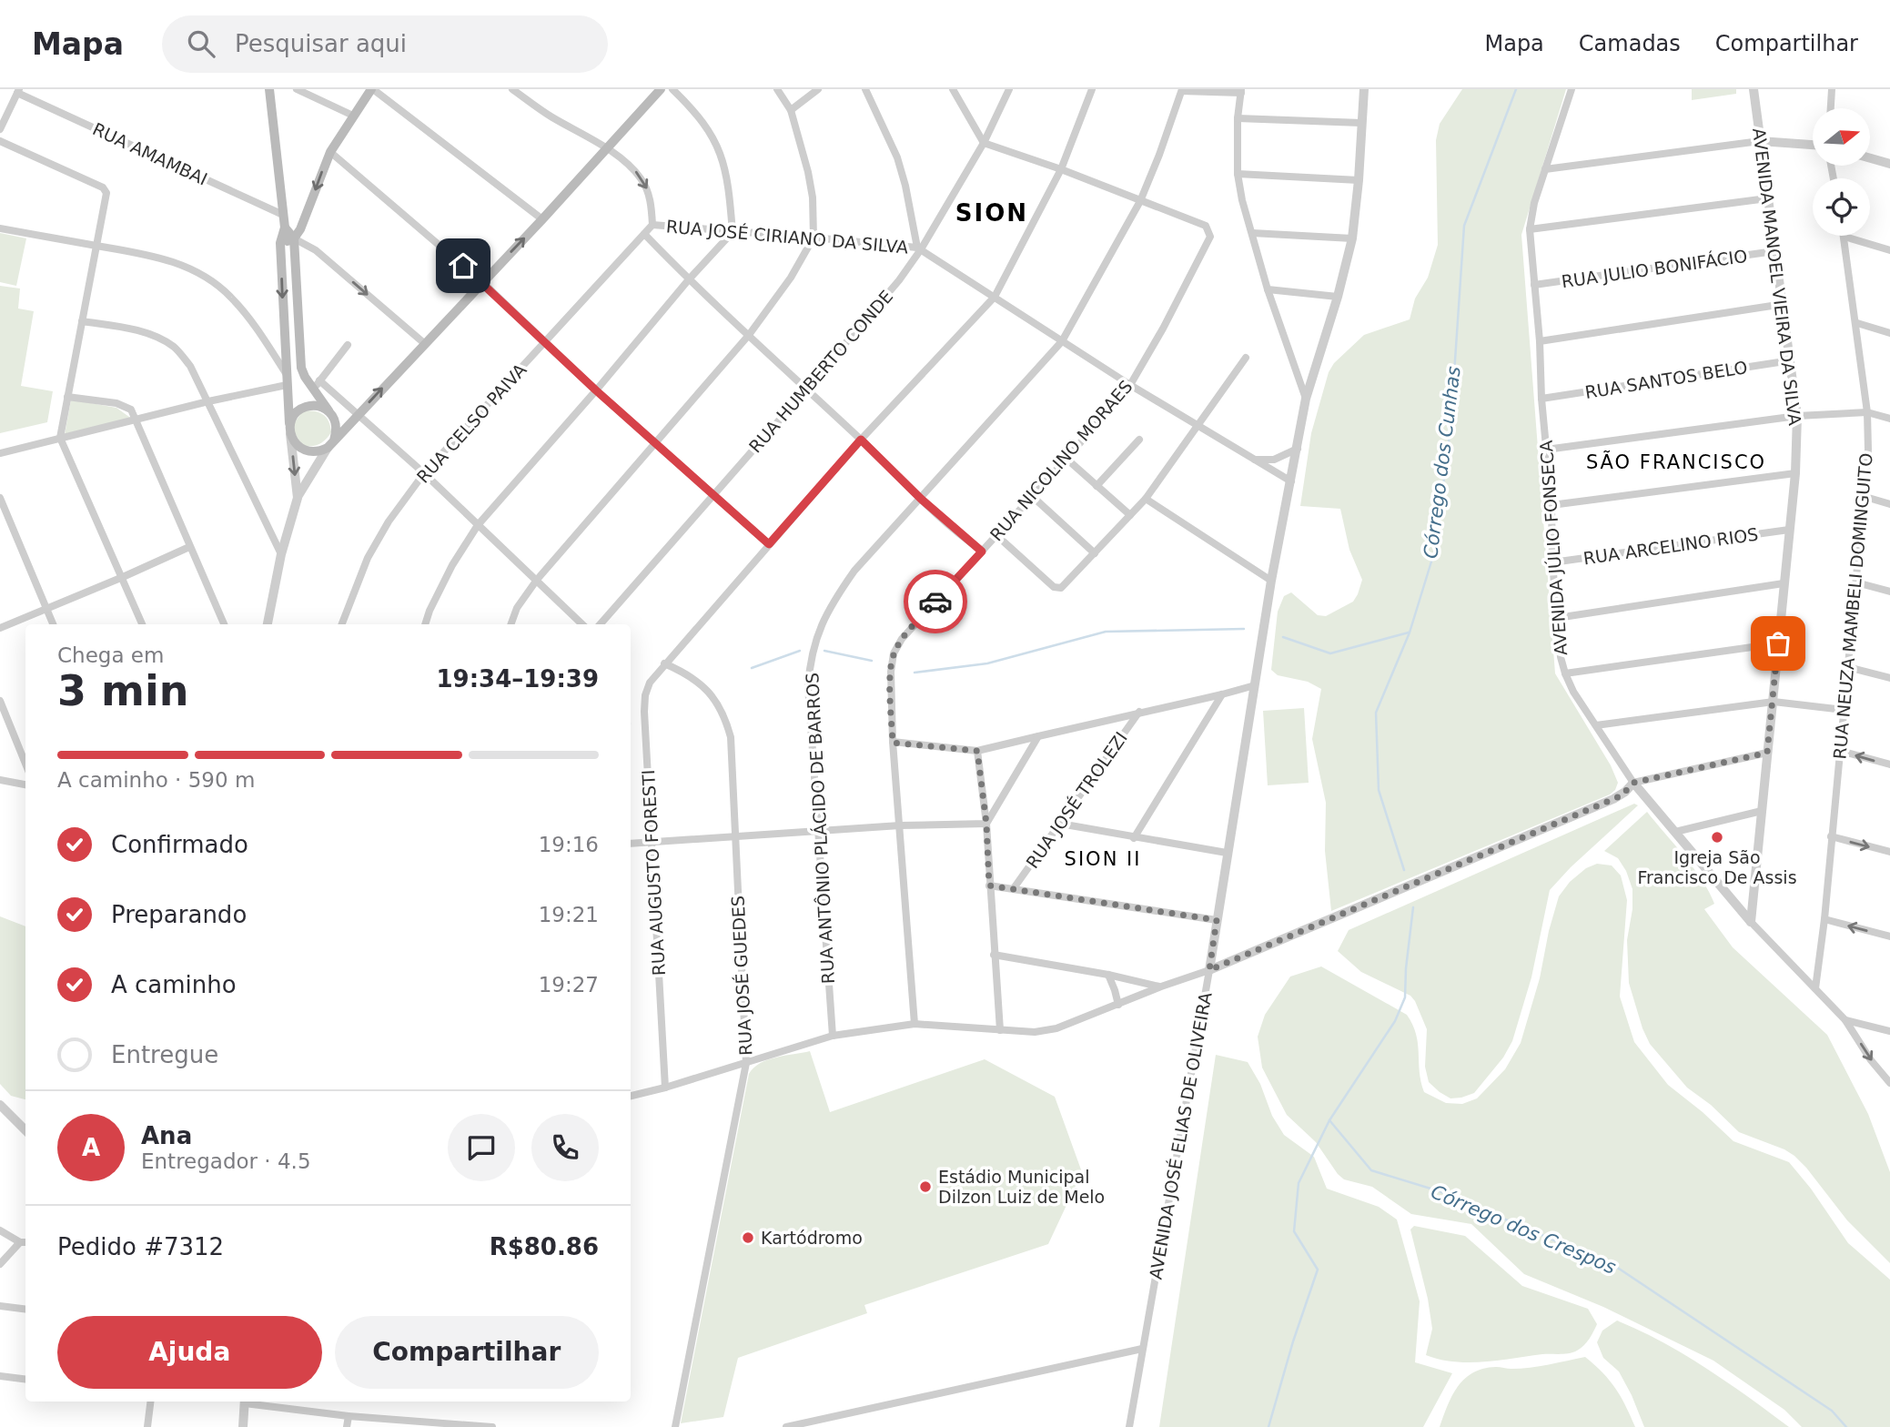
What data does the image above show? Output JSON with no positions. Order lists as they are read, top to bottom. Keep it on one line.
{"streets":{"street":["RUA AMAMBAI","RUA JOSÉ CIRIANO DA SILVA","RUA JULIO BONIFÁCIO","AVENIDA MANOEL VIEIRA DA SILVA","RUA HUMBERTO CONDE","RUA SANTOS BELO","RUA CELSO PAIVA","RUA NICOLINO MORAES","RUA ARCELINO RIOS","AVENIDA JÚLIO FONSECA","RUA NEUZA MAMBELI DOMINGUITO","RUA JOSÉ TROLEZI","RUA ANTÔNIO PLÁCIDO DE BARROS","RUA AUGUSTO FORESTI","RUA JOSÉ GUEDES","AVENIDA JOSÉ ELIAS DE OLIVEIRA"]},"crossings":[["RUA JOSÉ CIRIANO DA SILVA","RUA HUMBERTO CONDE"],["RUA JOSÉ CIRIANO DA SILVA","RUA CELSO PAIVA"],["RUA JULIO BONIFÁCIO","AVENIDA MANOEL VIEIRA DA SILVA"],["RUA JULIO BONIFÁCIO","AVENIDA JÚLIO FONSECA"],["AVENIDA MANOEL VIEIRA DA SILVA","RUA SANTOS BELO"],["AVENIDA MANOEL VIEIRA DA SILVA","RUA ARCELINO RIOS"],["AVENIDA MANOEL VIEIRA DA SILVA","AVENIDA JÚLIO FONSECA"],["RUA SANTOS BELO","AVENIDA JÚLIO FONSECA"],["RUA NICOLINO MORAES","RUA ANTÔNIO PLÁCIDO DE BARROS"],["RUA ARCELINO RIOS","AVENIDA JÚLIO FONSECA"],["AVENIDA JÚLIO FONSECA","RUA NEUZA MAMBELI DOMINGUITO"],["RUA AUGUSTO FORESTI","RUA JOSÉ GUEDES"]],"districts":["SION","SÃO FRANCISCO","SION II"],"water":["Córrego dos Cunhas","Córrego dos Crespos"],"places":["Igreja São Francisco De Assis","Estádio Municipal Dilzon Luiz de Melo","Kartódromo"],"north":"right","page":{"header":"Mapa","search":"Pesquisar aqui","nav":["Mapa","Camadas","Compartilhar"],"heading":["3 min","Chega em","19:34–19:39"],"panel":["Ana","Entregador · 4.5","Pedido #7312","R$80.86"],"bar":"A caminho · 590 m","list":[["Confirmado","19:16"],["Preparando","19:21"],["A caminho","19:27"],"Entregue"],"round":"A","buttons":["Ajuda","Compartilhar"]}}
